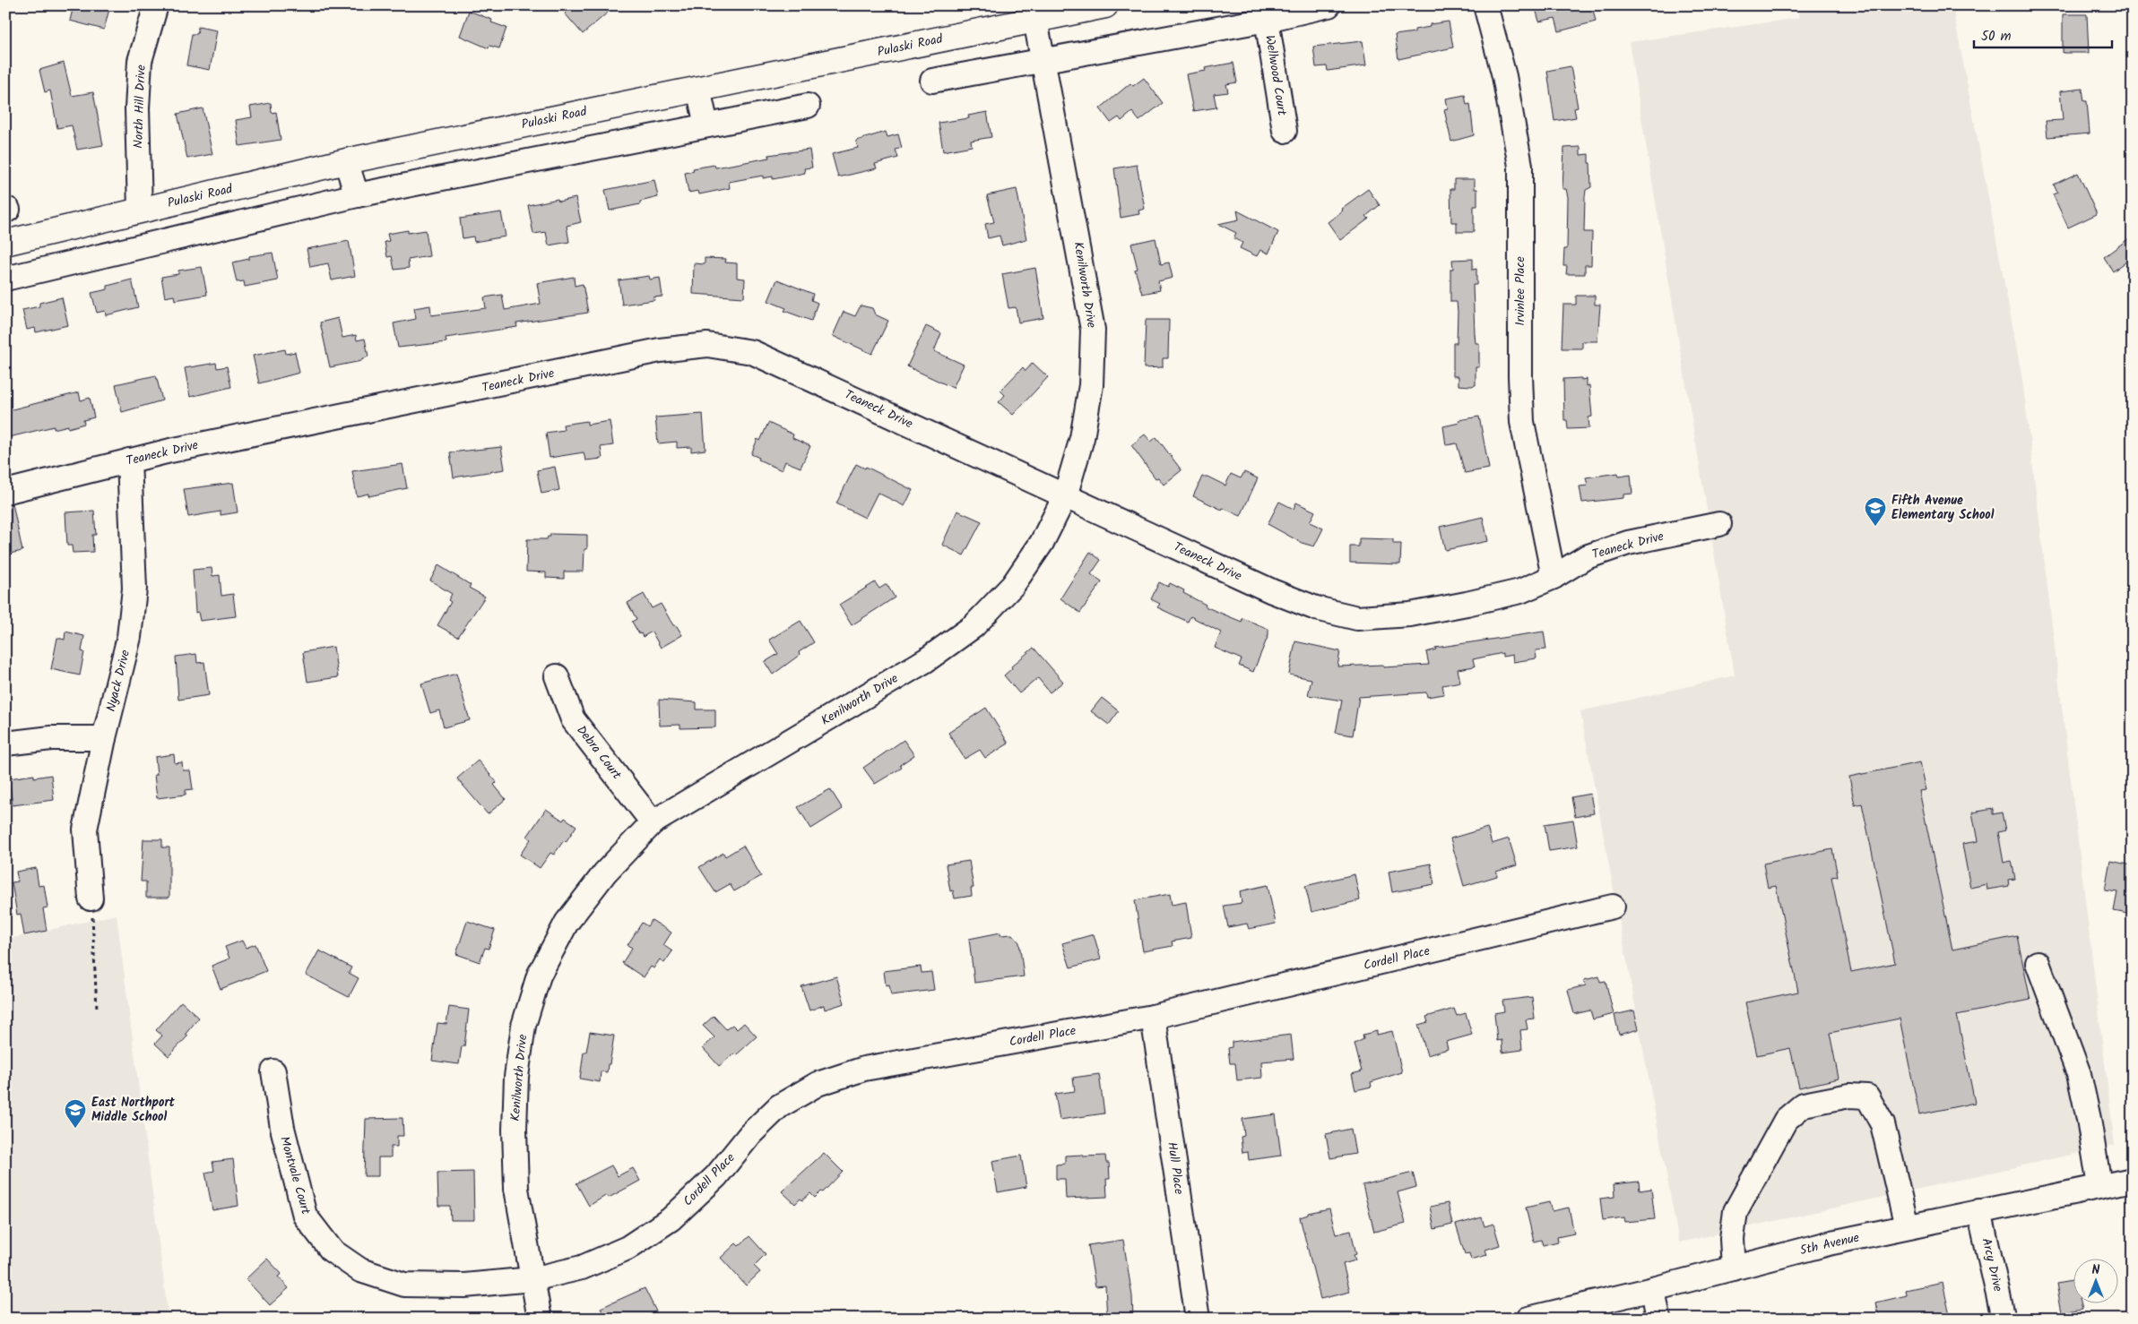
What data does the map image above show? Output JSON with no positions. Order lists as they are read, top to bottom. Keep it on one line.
{"streets":{"main road":["Pulaski Road"],"street":["Wellwood Court","North Hill Drive","Kenilworth Drive","Irvinlee Place","Teaneck Drive","Nyack Drive","Debra Court","Cordell Place","Hull Place","Montvale Court","5th Avenue","Arcy Drive"]},"crossings":[["Pulaski Road","North Hill Drive"],["Pulaski Road","Kenilworth Drive"],["Kenilworth Drive","Teaneck Drive"],["Kenilworth Drive","Debra Court"],["Kenilworth Drive","Cordell Place"],["Kenilworth Drive","Montvale Court"],["Irvinlee Place","Teaneck Drive"],["Teaneck Drive","Nyack Drive"],["Cordell Place","Hull Place"],["Cordell Place","Montvale Court"],["5th Avenue","Arcy Drive"]],"places":{"school or university":["Fifth Avenue Elementary School","East Northport Middle School"]},"scale_bar":"50 m","north":"top"}
